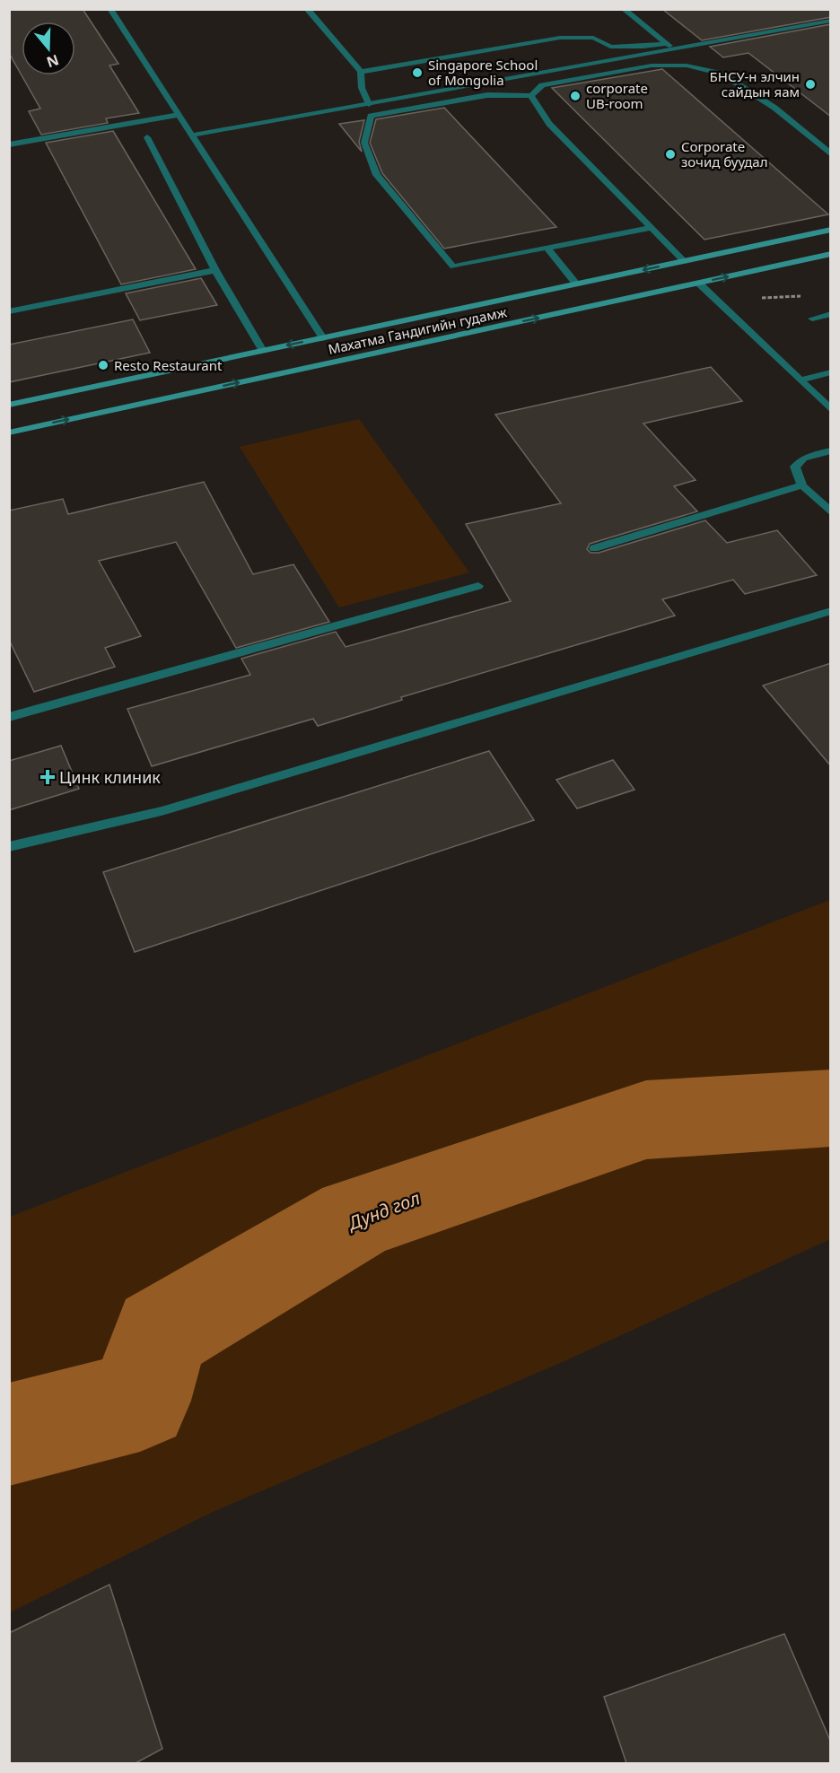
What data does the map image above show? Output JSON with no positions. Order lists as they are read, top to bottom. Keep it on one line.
{"streets":{"main road":["Махатма Гандигийн гудамж"]},"water":["Дунд гол"],"places":{"other":["Singapore School of Mongolia","БНСУ-н элчин сайдын яам","corporate UB-room","Corporate зочид буудал","Resto Restaurant"],"health":["Цинк клиник"]},"north":"bottom"}
